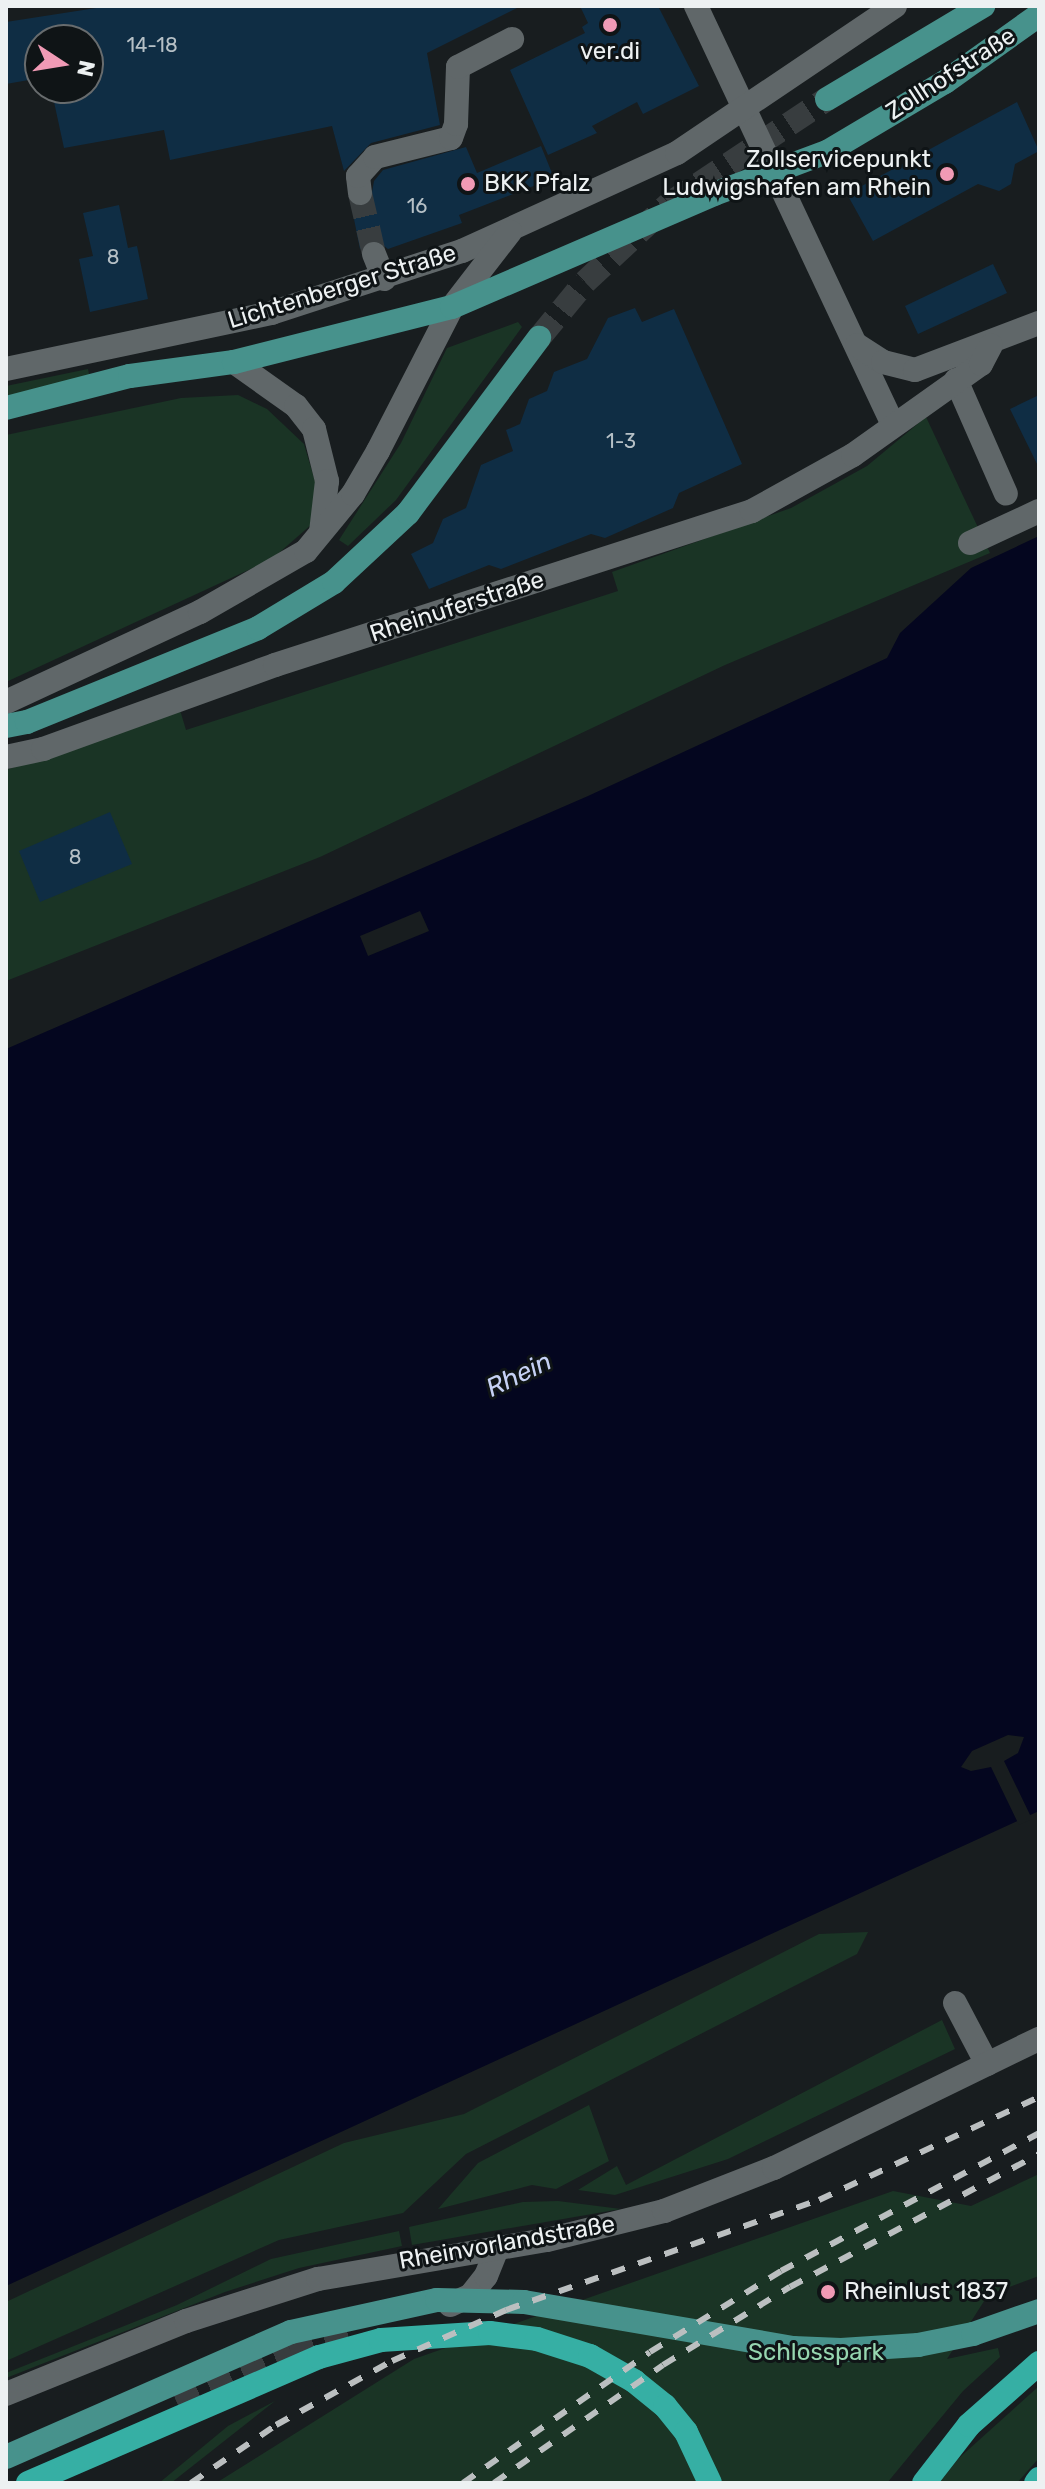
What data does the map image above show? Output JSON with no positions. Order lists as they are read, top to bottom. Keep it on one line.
{"streets":{"main road":["Zollhofstraße","Lichtenberger Straße"],"street":["Rheinuferstraße","Rheinvorlandstraße"]},"crossings":[["Zollhofstraße","Lichtenberger Straße"]],"water":["Rhein"],"parks":["Schlosspark"],"places":["ver.di","Zollservicepunkt Ludwigshafen am Rhein","BKK Pfalz","Rheinlust 1837"],"house_numbers":["14-18","16","8","1-3","8"],"north":"right"}
